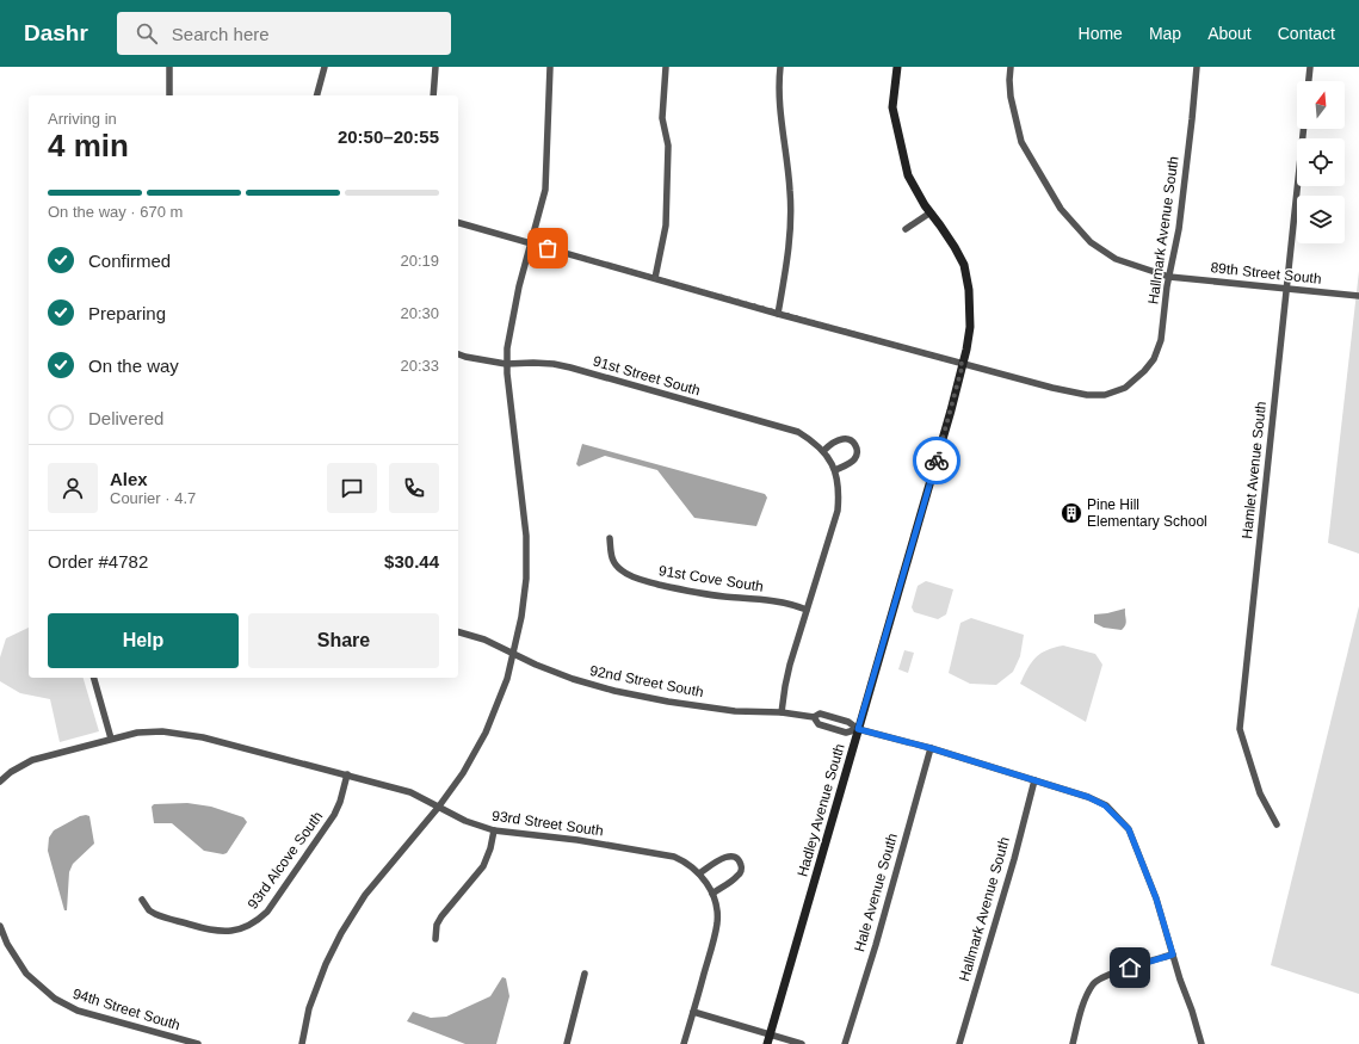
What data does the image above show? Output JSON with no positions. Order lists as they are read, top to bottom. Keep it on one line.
{"streets":{"street":["Hallmark Avenue South","89th Street South","91st Street South","Hamlet Avenue South","91st Cove South","92nd Street South","Hadley Avenue South","93rd Street South","93rd Alcove South","Hale Avenue South","94th Street South"]},"crossings":[["Hallmark Avenue South","89th Street South"],["Hallmark Avenue South","92nd Street South"],["Hallmark Avenue South","Hadley Avenue South"],["89th Street South","Hamlet Avenue South"],["91st Street South","91st Cove South"],["91st Street South","92nd Street South"],["92nd Street South","Hadley Avenue South"],["92nd Street South","Hale Avenue South"],["93rd Street South","93rd Alcove South"]],"places":{"building":["Pine Hill Elementary School"]},"north":"top","page":{"header":"Dashr","search":"Search here","nav":["Home","Map","About","Contact"],"heading":["4 min","Arriving in","20:50–20:55"],"panel":["Alex","Courier · 4.7","Order #4782","$30.44"],"bar":"On the way · 670 m","list":[["Confirmed","20:19"],["Preparing","20:30"],["On the way","20:33"],"Delivered"],"buttons":["Help","Share"]}}
